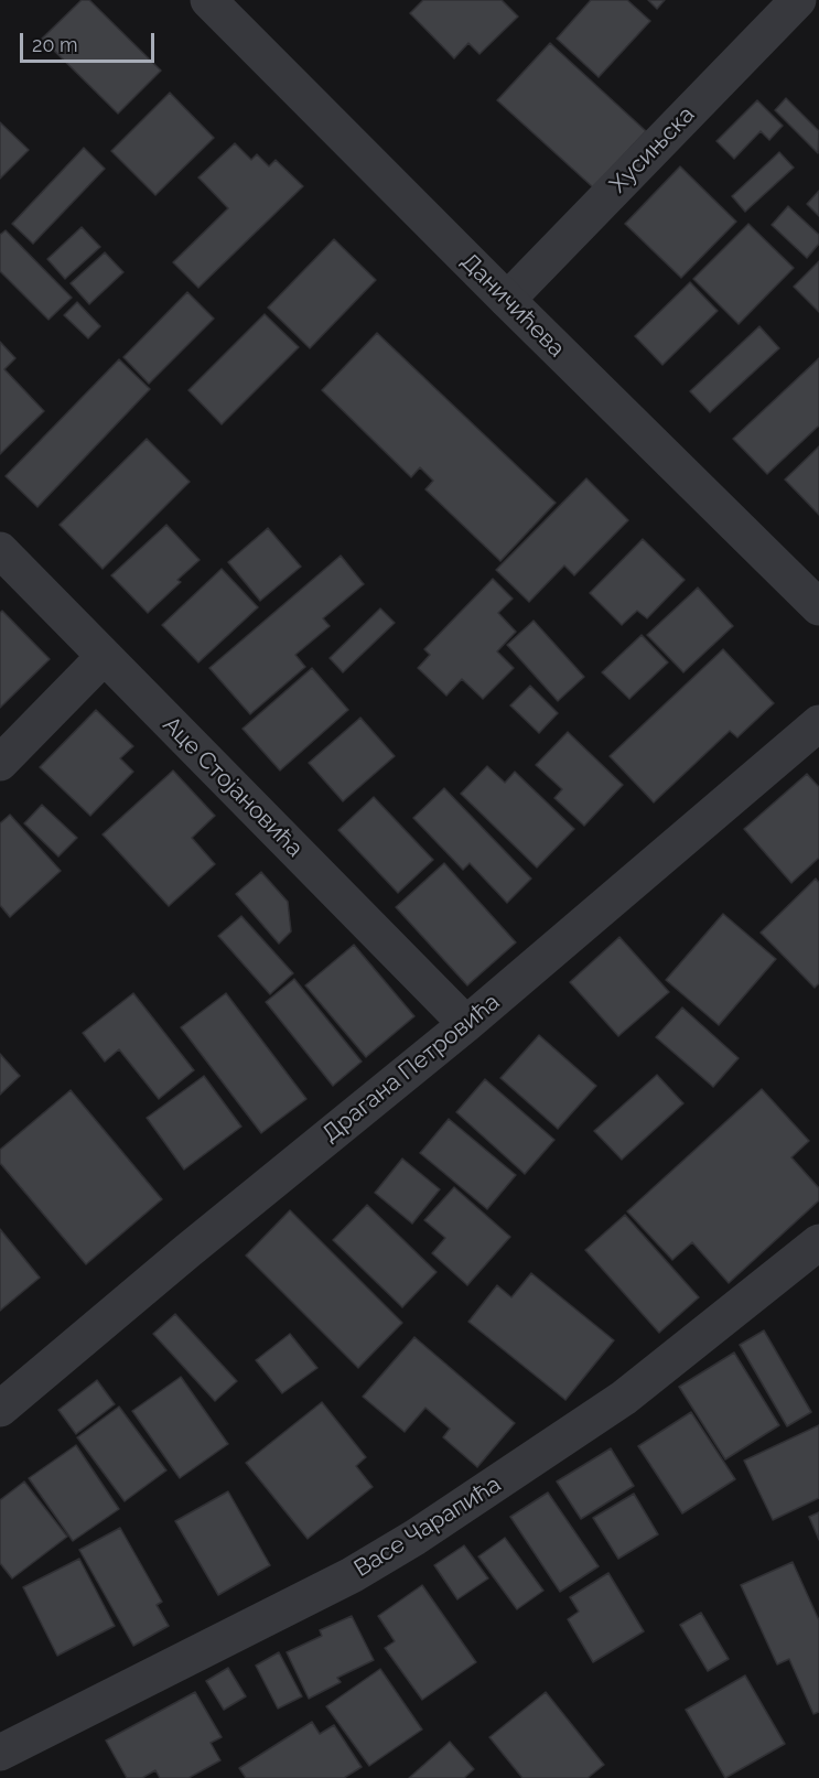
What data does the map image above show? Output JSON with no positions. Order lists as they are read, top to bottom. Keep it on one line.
{"streets":{"street":["Хусињска","Даничићева","Аце Стојановића","Драгана Петровића","Васе Чарапића"]},"crossings":[["Хусињска","Даничићева"],["Аце Стојановића","Драгана Петровића"]],"scale_bar":"20 m"}
